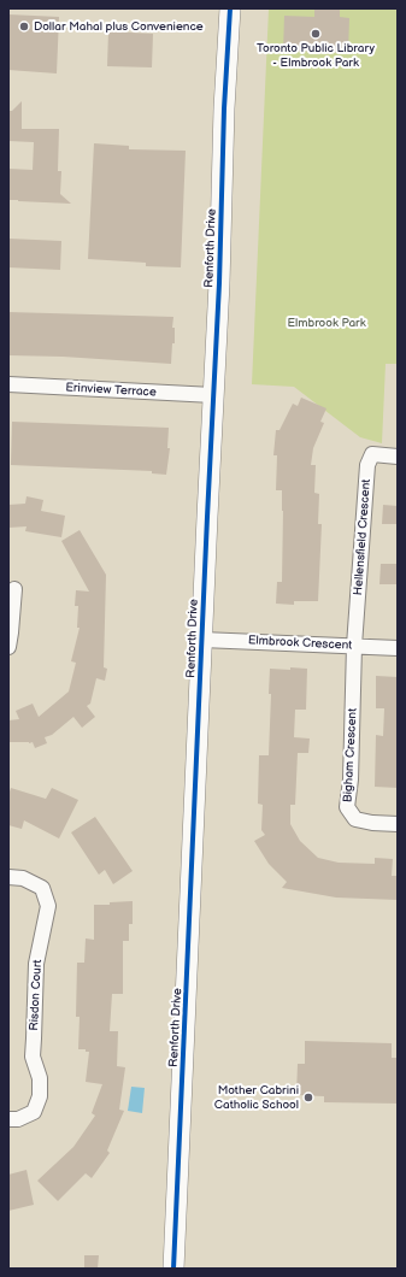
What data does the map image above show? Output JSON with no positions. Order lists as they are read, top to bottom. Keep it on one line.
{"streets":{"main road":["Renforth Drive"],"street":["Erinview Terrace","Hellensfield Crescent","Elmbrook Crescent","Bigham Crescent","Risdon Court"]},"crossings":[["Renforth Drive","Erinview Terrace"],["Renforth Drive","Elmbrook Crescent"],["Hellensfield Crescent","Elmbrook Crescent"],["Hellensfield Crescent","Bigham Crescent"],["Elmbrook Crescent","Bigham Crescent"]],"parks":["Elmbrook Park"],"places":["Dollar Mahal plus Convenience","Toronto Public Library - Elmbrook Park","Mother Cabrini Catholic School"]}
